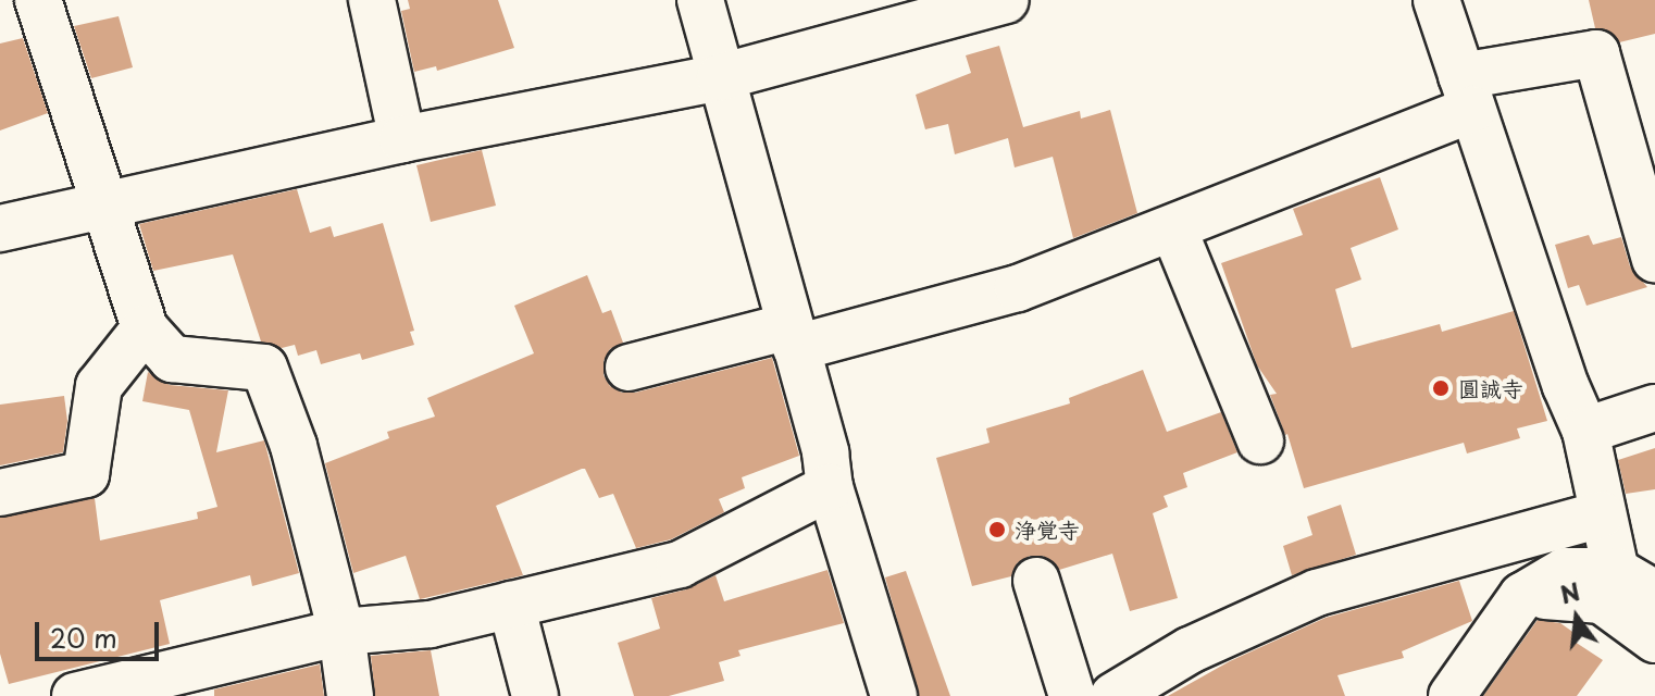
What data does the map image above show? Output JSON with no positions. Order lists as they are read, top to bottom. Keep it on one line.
{"places":["圓誠寺","浄覚寺"],"scale_bar":"20 m","north":"top"}
